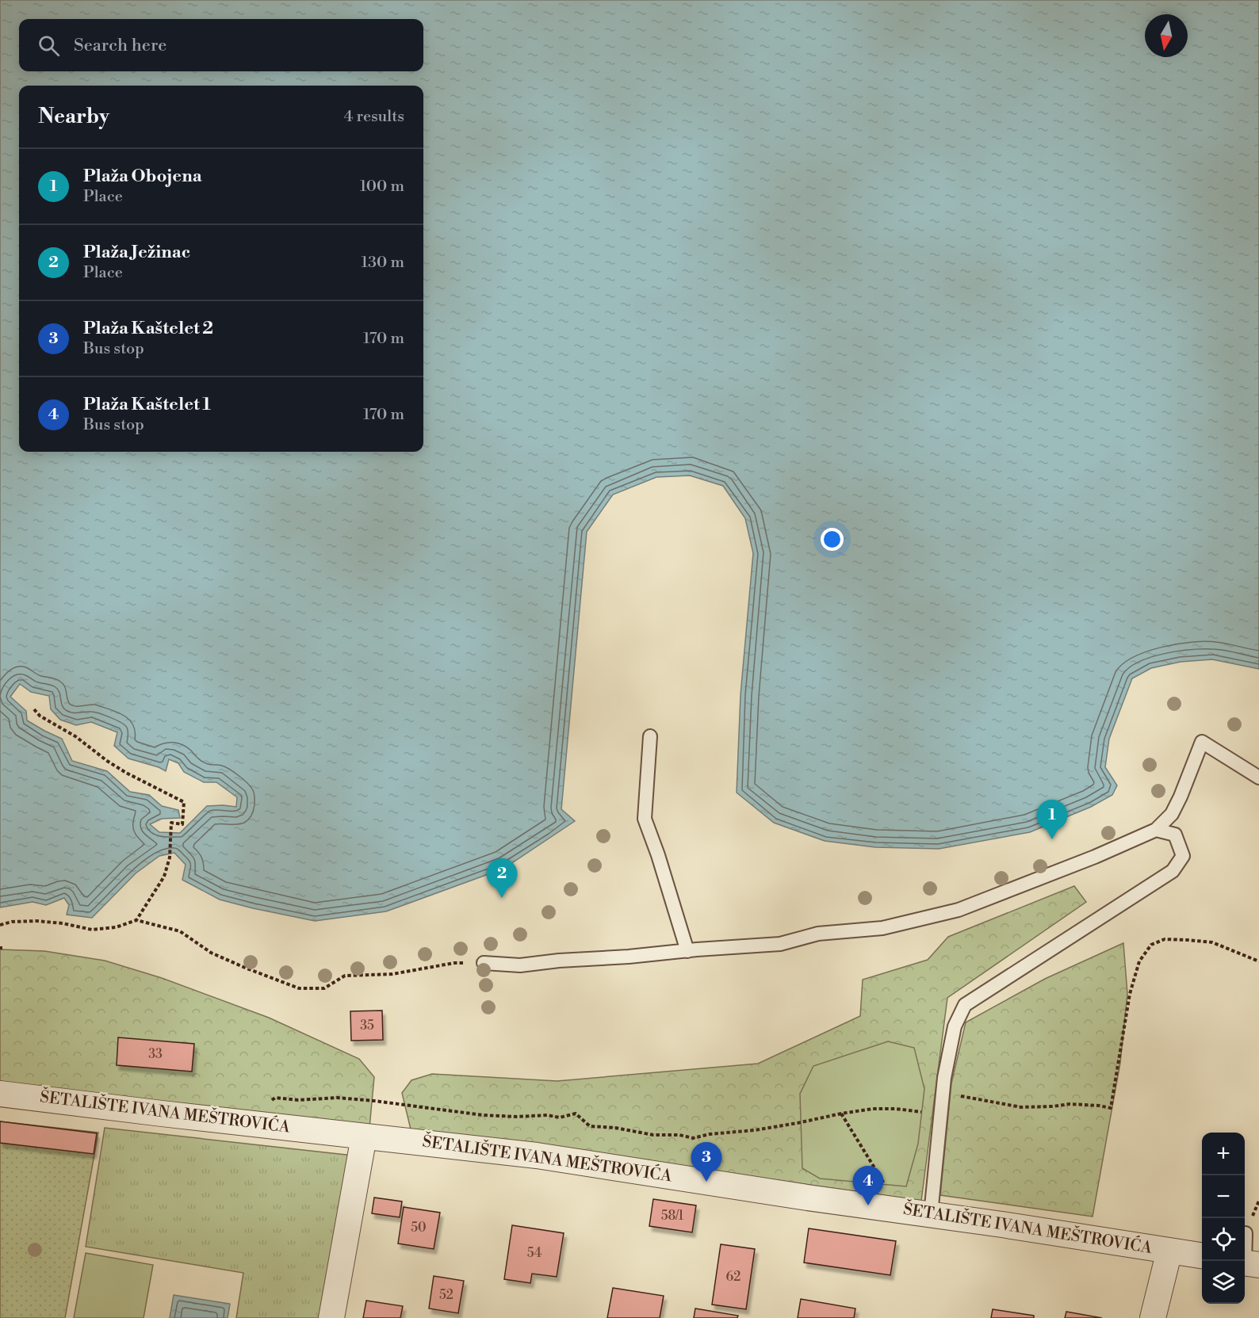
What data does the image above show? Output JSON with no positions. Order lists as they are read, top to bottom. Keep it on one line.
{"streets":{"street":["ŠETALIŠTE IVANA MEŠTROVIĆA"]},"house_numbers":["35","33","58/1","50","54","62","52"],"north":"bottom","page":{"search":"Search here","heading":["Nearby","4 results"],"list":[{"mark":"1","name":"Plaža Obojena","note":"Place","value":"100 m"},{"mark":"2","name":"Plaža Ježinac","note":"Place","value":"130 m"},{"mark":"3","name":"Plaža Kaštelet 2","note":"Bus stop","value":"170 m"},{"mark":"4","name":"Plaža Kaštelet 1","note":"Bus stop","value":"170 m"}],"pins":["1","2","3","4"],"map_buttons":["+","−"]}}
